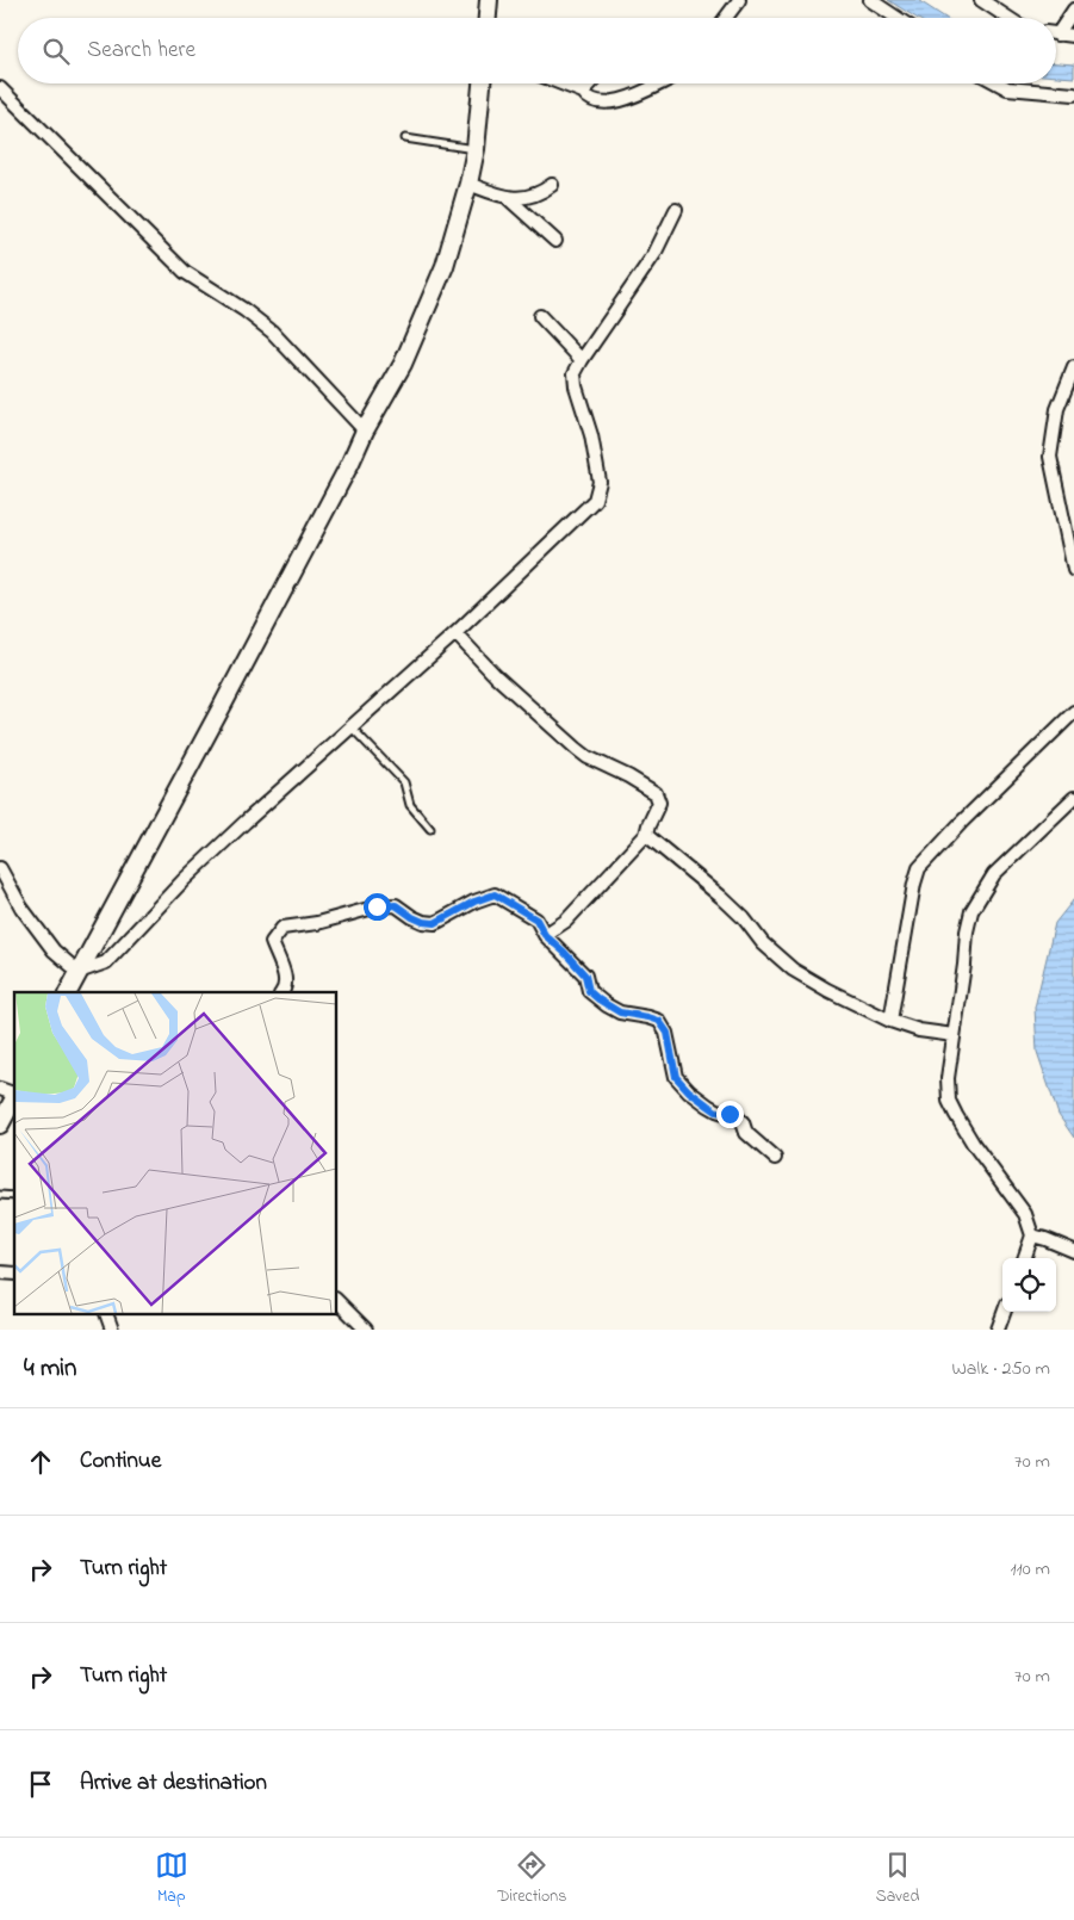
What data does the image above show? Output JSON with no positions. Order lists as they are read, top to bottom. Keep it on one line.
{"page":{"search":"Search here","heading":["4 min","Walk · 250 m"],"list":[["Continue","70 m"],["Turn right","110 m"],["Turn right","70 m"],"Arrive at destination"],"nav":["Map","Directions","Saved"]}}
